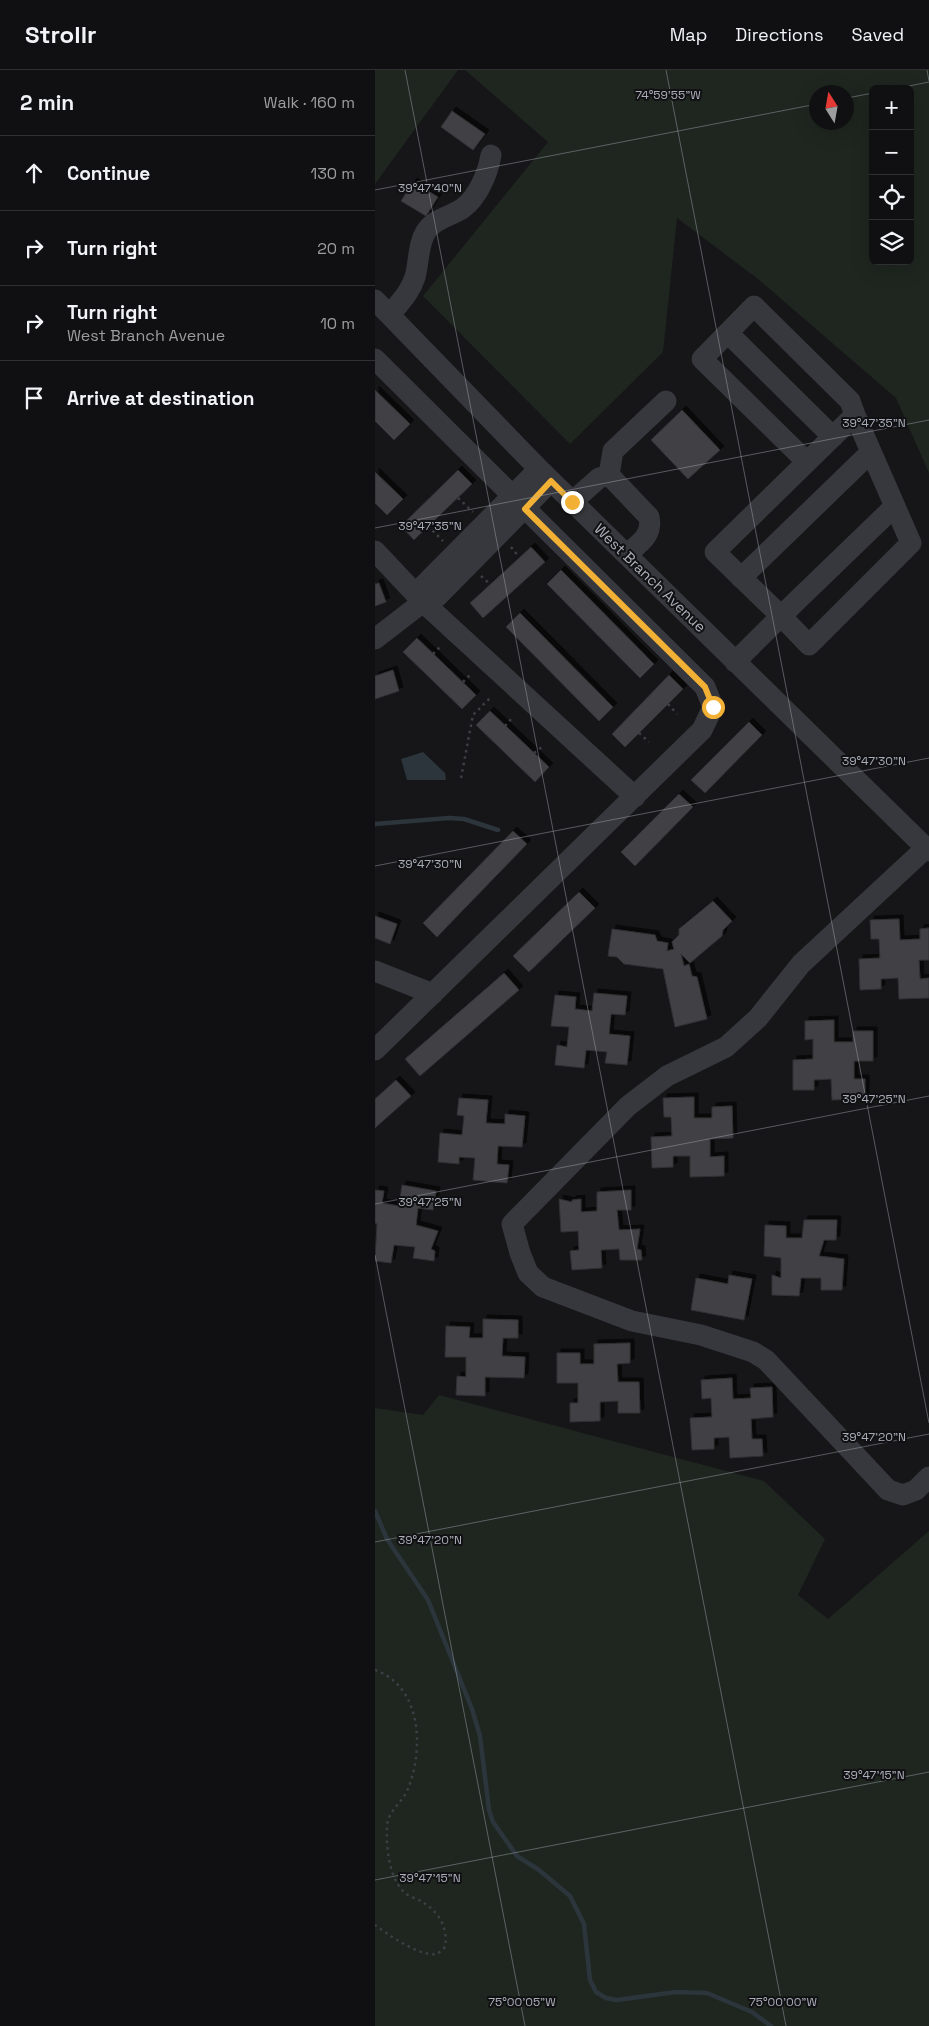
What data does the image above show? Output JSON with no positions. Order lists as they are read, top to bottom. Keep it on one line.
{"streets":{"street":["West Branch Avenue"]},"north":"top","page":{"header":"Strollr","nav":["Map","Directions","Saved"],"heading":["2 min","Walk · 160 m"],"map_buttons":["+","−"],"list":[["Continue","130 m"],["Turn right","20 m"],["Turn right","West Branch Avenue","10 m"],"Arrive at destination"]},"coordinates":["74°59'55\"W","39°47'40\"N","39°47'35\"N","39°47'30\"N","39°47'25\"N","39°47'20\"N","39°47'15\"N","75°00'05\"W","75°00'00\"W"]}
